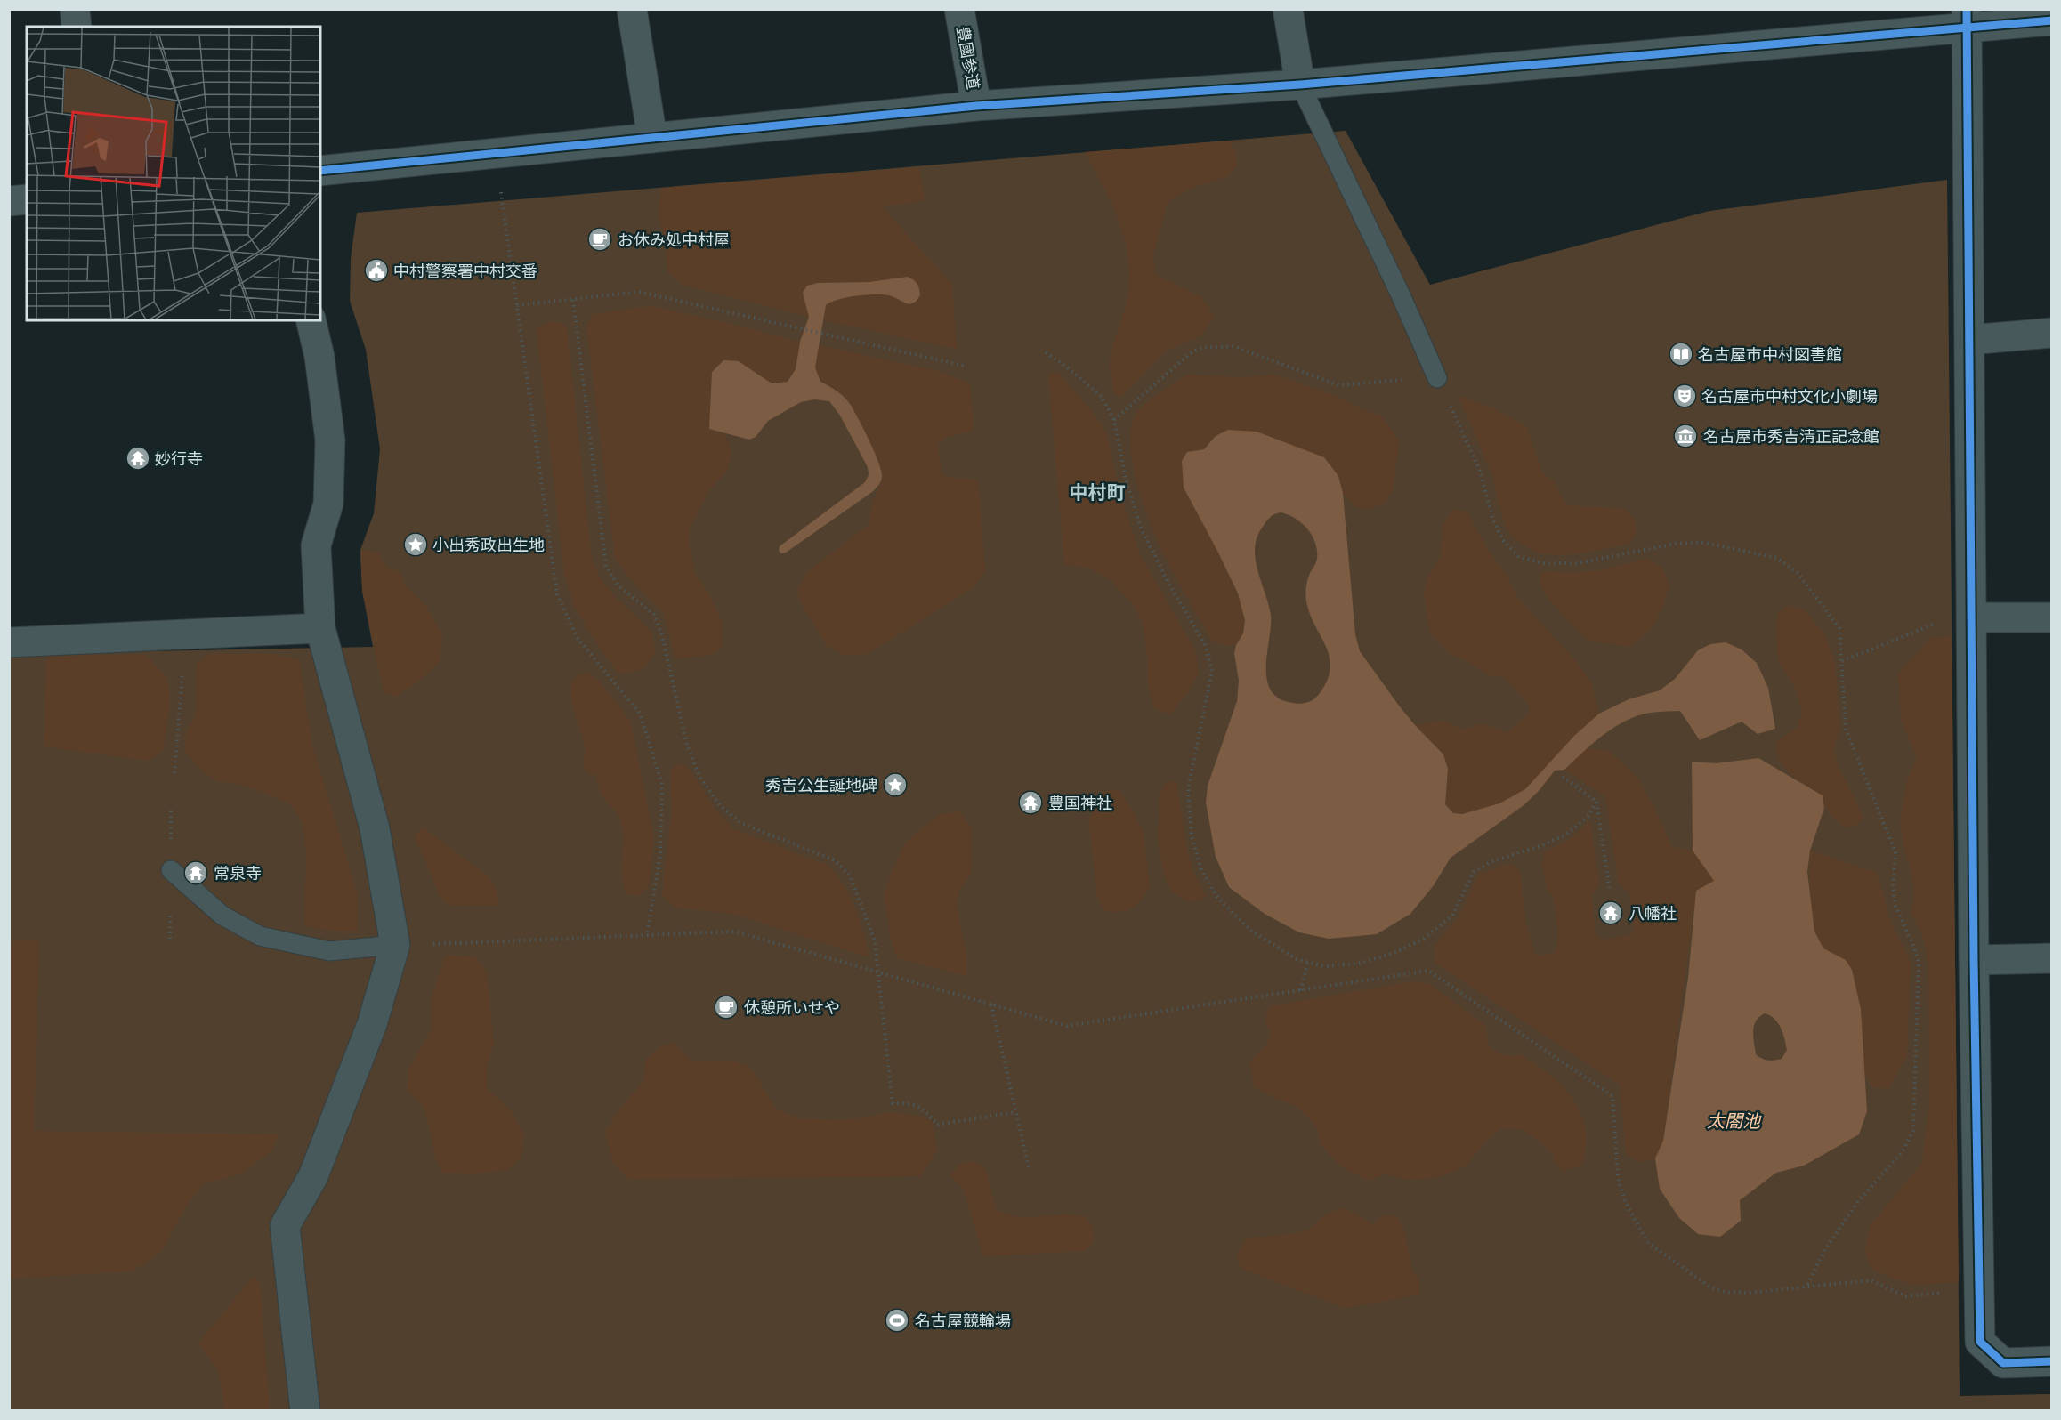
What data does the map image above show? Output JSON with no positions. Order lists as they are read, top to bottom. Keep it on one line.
{"streets":{"street":["豊國参道"]},"districts":["中村町"],"water":["太閤池"],"places":{"cafe":["お休み処中村屋","休憩所いせや"],"public building":["中村警察署中村交番"],"library":["名古屋市中村図書館"],"theatre":["名古屋市中村文化小劇場"],"museum":["名古屋市秀吉清正記念館"],"temple":["妙行寺","豊国神社","常泉寺","八幡社"],"place":["小出秀政出生地","秀吉公生誕地碑"],"sports":["名古屋競輪場"]}}
